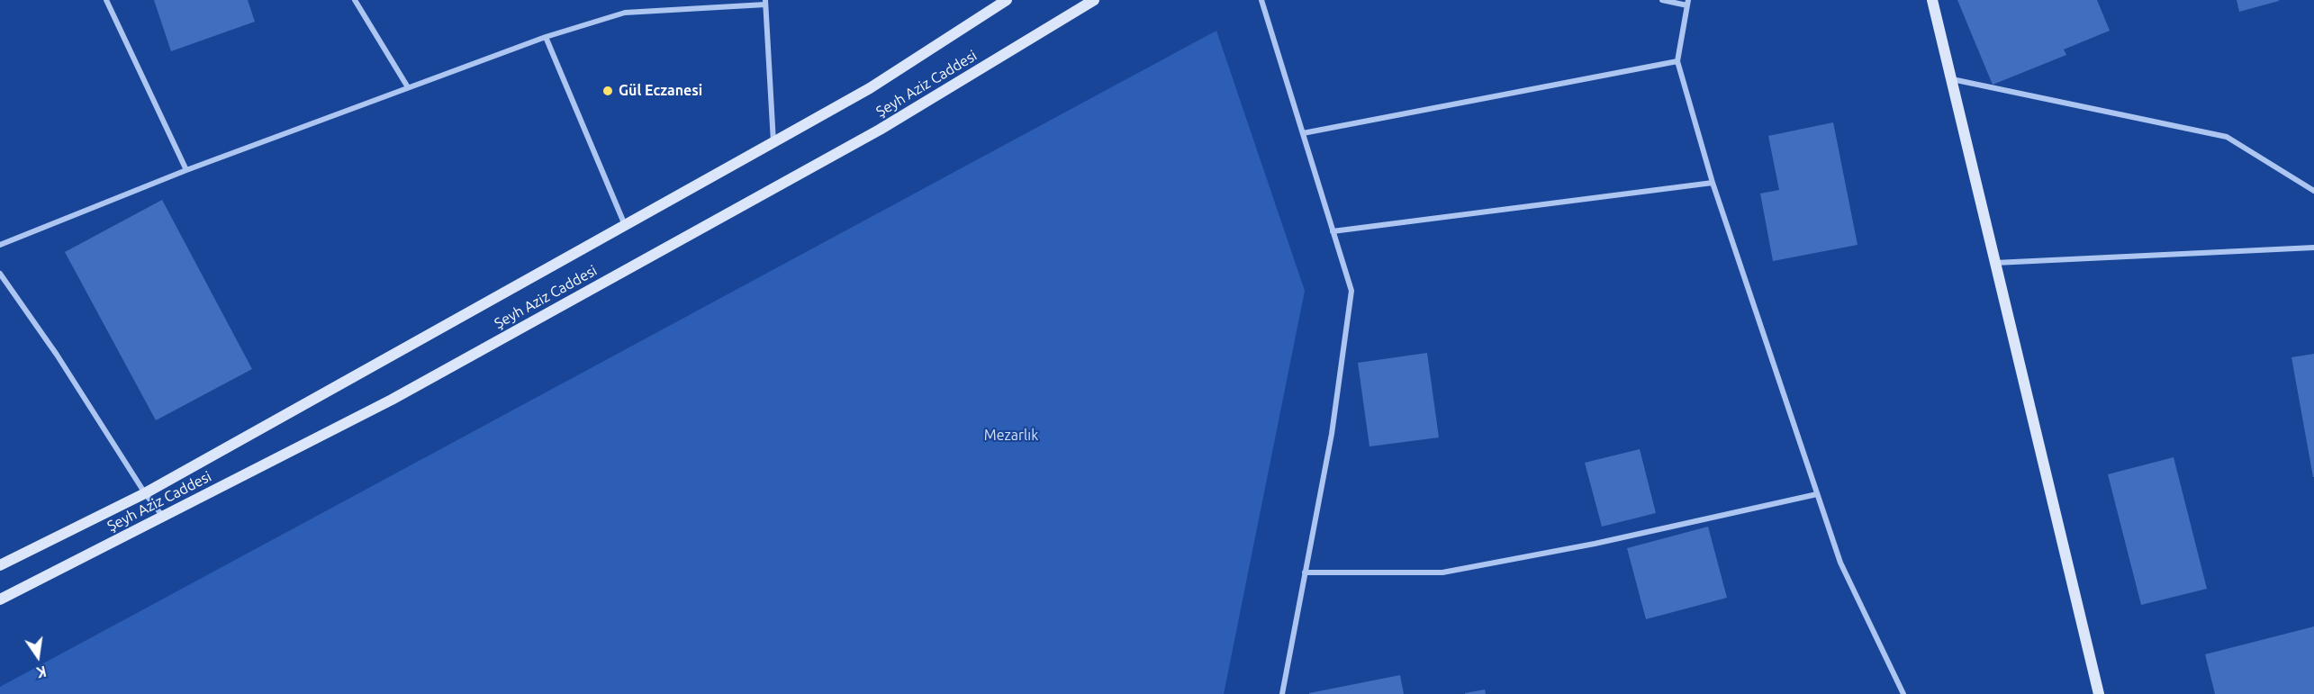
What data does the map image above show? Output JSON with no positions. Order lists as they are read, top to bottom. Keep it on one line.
{"streets":{"main road":["Şeyh Aziz Caddesi"]},"parks":["Mezarlık"],"places":["Gül Eczanesi"],"north":"bottom"}
